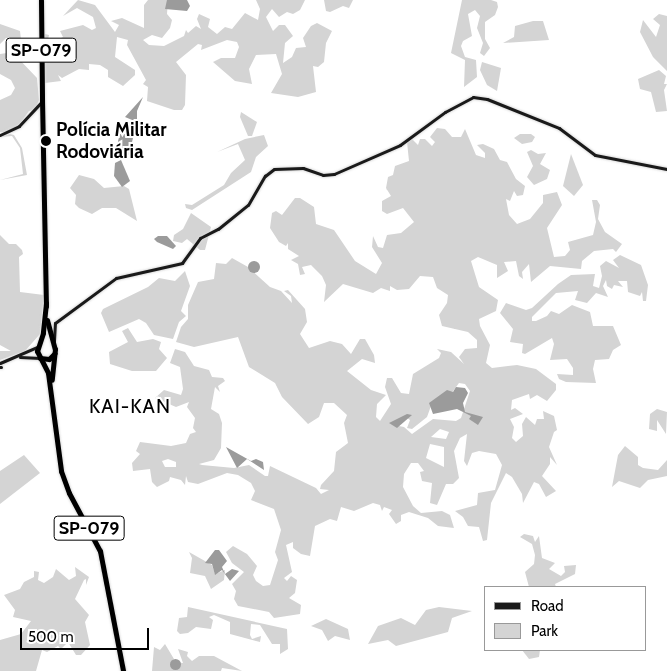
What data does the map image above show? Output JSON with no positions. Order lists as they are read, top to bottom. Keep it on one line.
{"streets":{"highway":["SP-079"]},"districts":["KAI-KAN"],"places":["Polícia Militar Rodoviária"],"legend":["Road","Park"],"scale_bar":"500 m"}
